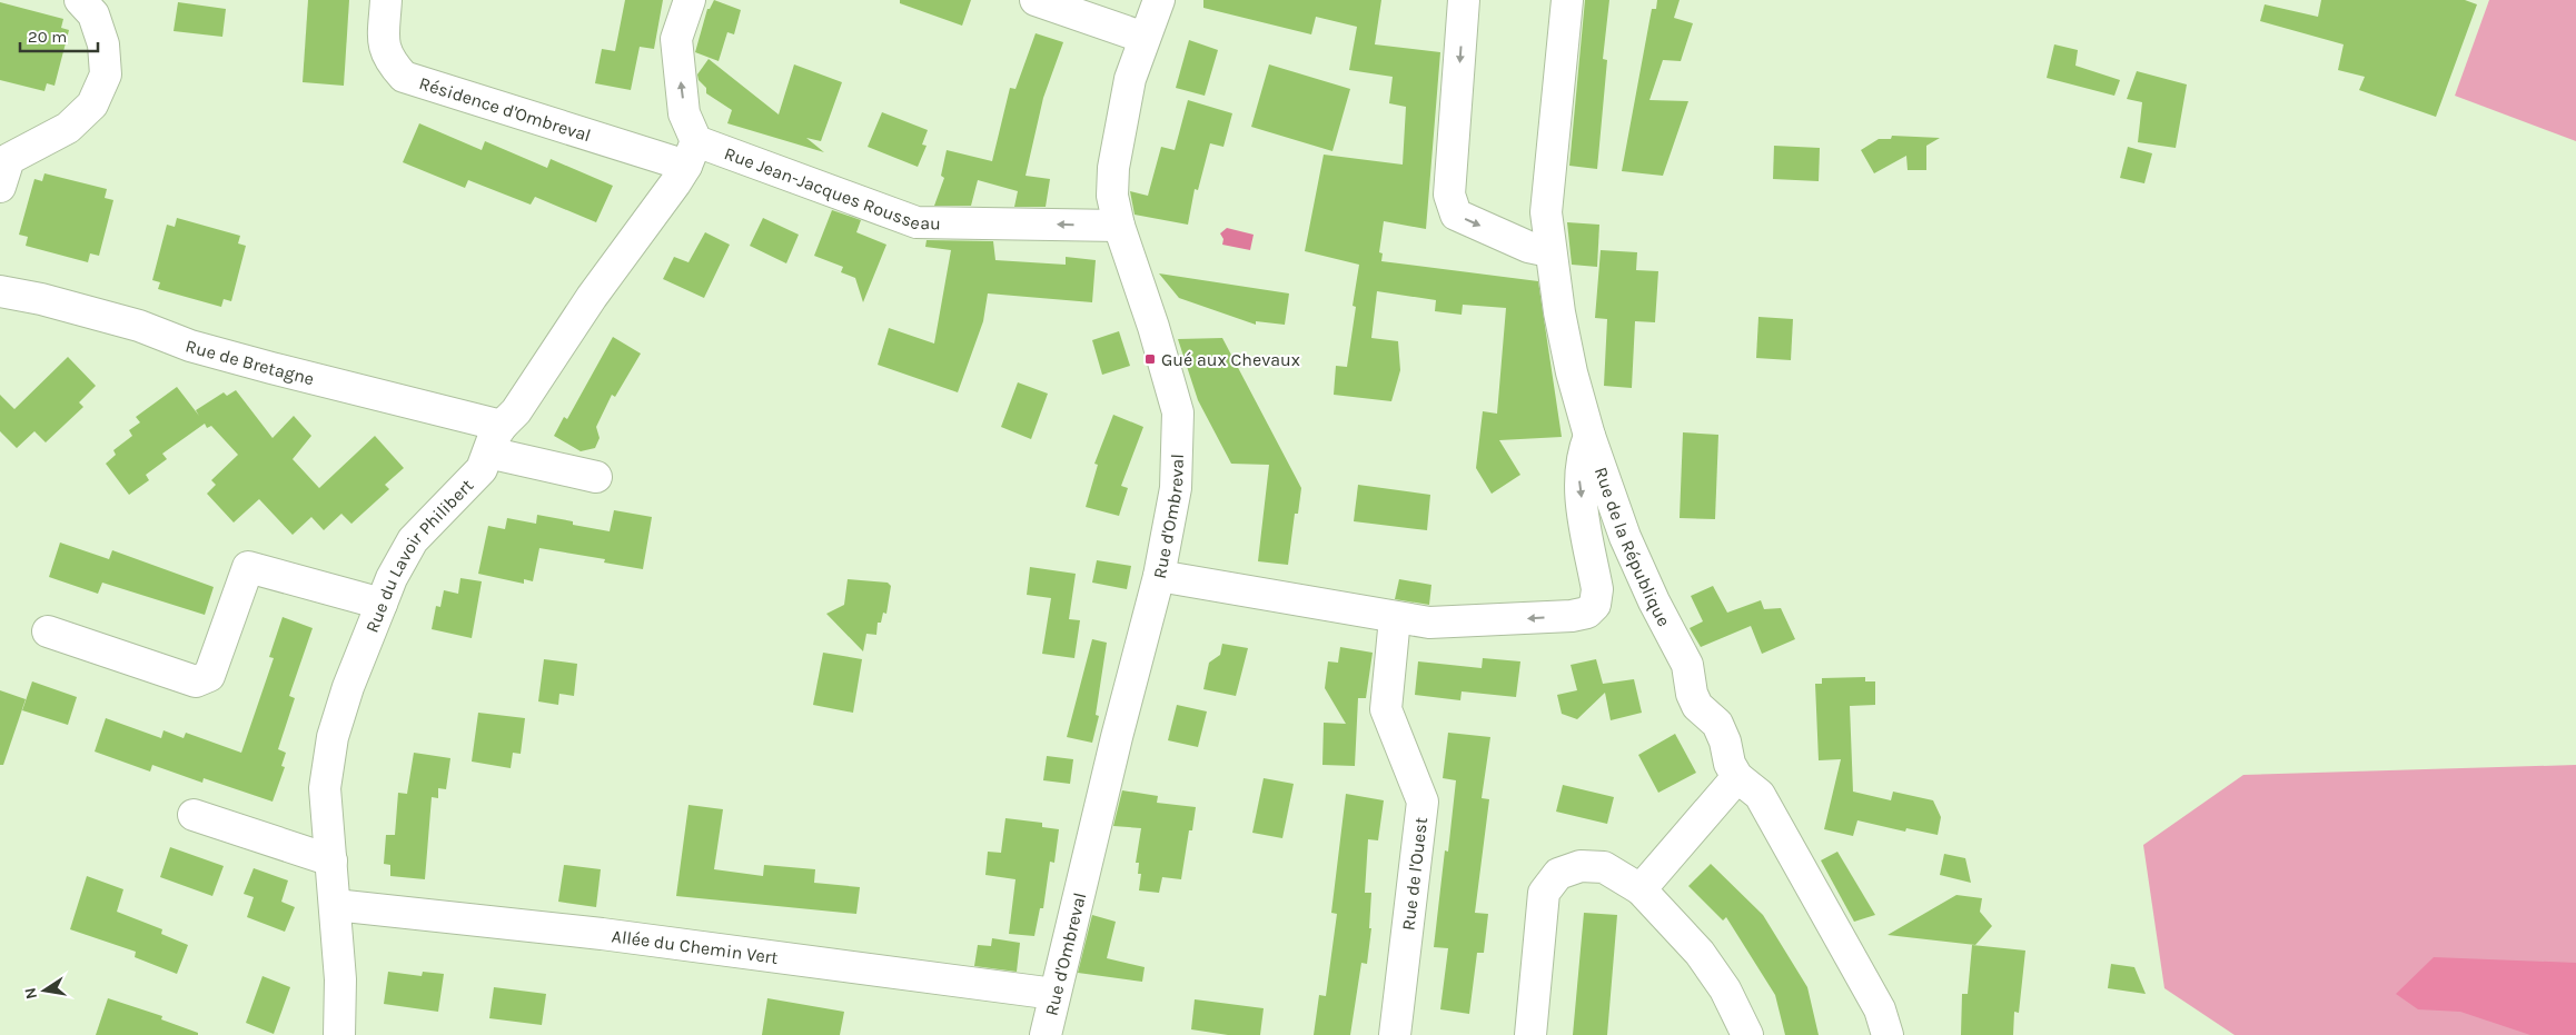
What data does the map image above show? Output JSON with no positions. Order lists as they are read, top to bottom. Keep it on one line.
{"streets":{"street":["Résidence d'Ombreval","Rue Jean-Jacques Rousseau","Rue de Bretagne","Rue d'Ombreval","Rue de la République","Rue du Lavoir Philibert","Rue de l'Ouest","Allée du Chemin Vert"]},"crossings":[["Résidence d'Ombreval","Rue Jean-Jacques Rousseau"],["Résidence d'Ombreval","Rue du Lavoir Philibert"],["Rue Jean-Jacques Rousseau","Rue d'Ombreval"],["Rue Jean-Jacques Rousseau","Rue du Lavoir Philibert"],["Rue de Bretagne","Rue du Lavoir Philibert"],["Rue d'Ombreval","Allée du Chemin Vert"],["Rue du Lavoir Philibert","Allée du Chemin Vert"]],"one_way":["Rue Jean-Jacques Rousseau"],"places":{"transit":["Gué aux Chevaux"]},"scale_bar":"20 m","north":"left"}
